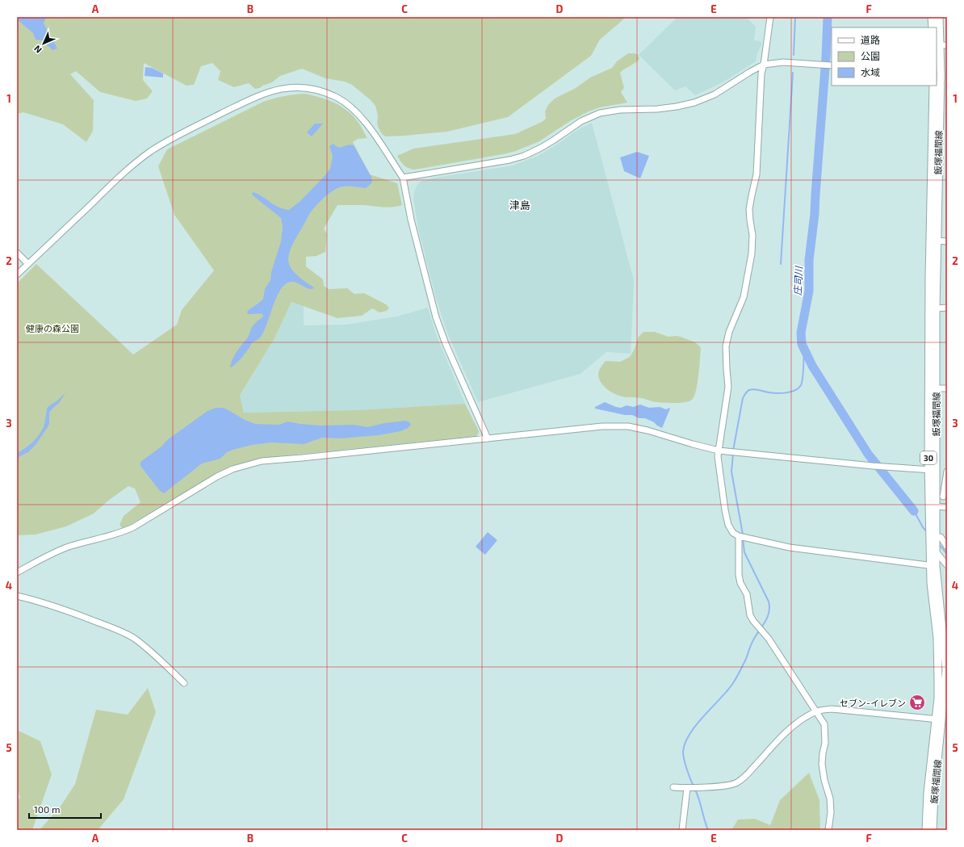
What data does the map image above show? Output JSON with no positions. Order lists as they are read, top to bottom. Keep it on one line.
{"streets":{"main road":["飯塚福間線","30"]},"districts":["津島"],"water":["庄司川"],"parks":["健康の森公園"],"places":{"supermarket":["セブン-イレブン"]},"legend":["道路","公園","水域"],"scale_bar":"100 m","north":"bottom left","grid":{"columns":["A","B","C","D","E","F"],"rows":["1","2","3","4","5"]}}
